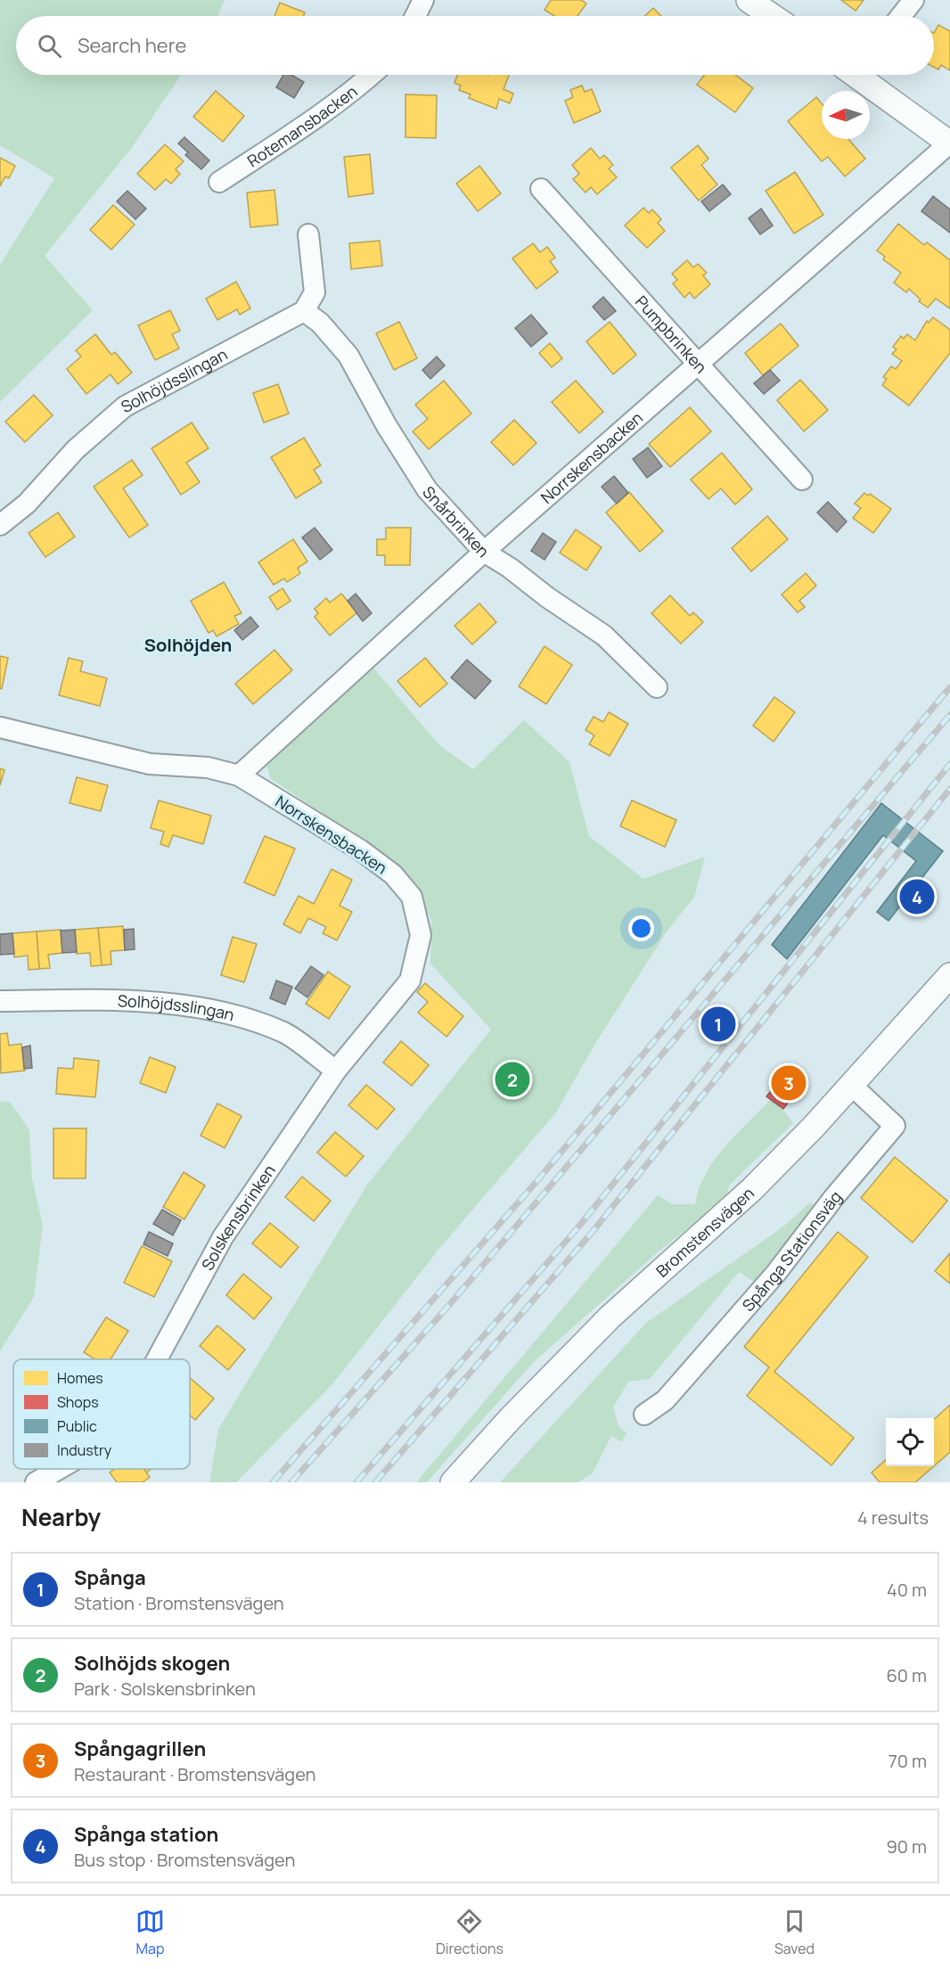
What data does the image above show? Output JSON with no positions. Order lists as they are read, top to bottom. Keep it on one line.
{"streets":{"street":["Rotemansbacken","Pumpbrinken","Solhöjdsslingan","Norrskensbacken","Snårbrinken","Solskensbrinken","Bromstensvägen","Spånga Stationsväg"]},"crossings":[["Pumpbrinken","Norrskensbacken"],["Solhöjdsslingan","Snårbrinken"],["Solhöjdsslingan","Solskensbrinken"],["Norrskensbacken","Snårbrinken"],["Norrskensbacken","Solskensbrinken"],["Bromstensvägen","Spånga Stationsväg"]],"districts":["Solhöjden"],"legend":["Homes","Shops","Public","Industry"],"north":"left","page":{"search":"Search here","pins":["4","1","2","3"],"heading":["Nearby","4 results"],"list":[{"mark":"1","name":"Spånga","note":"Station · Bromstensvägen","value":"40 m"},{"mark":"2","name":"Solhöjds skogen","note":"Park · Solskensbrinken","value":"60 m"},{"mark":"3","name":"Spångagrillen","note":"Restaurant · Bromstensvägen","value":"70 m"},{"mark":"4","name":"Spånga station","note":"Bus stop · Bromstensvägen","value":"90 m"}],"nav":["Map","Directions","Saved"]}}
